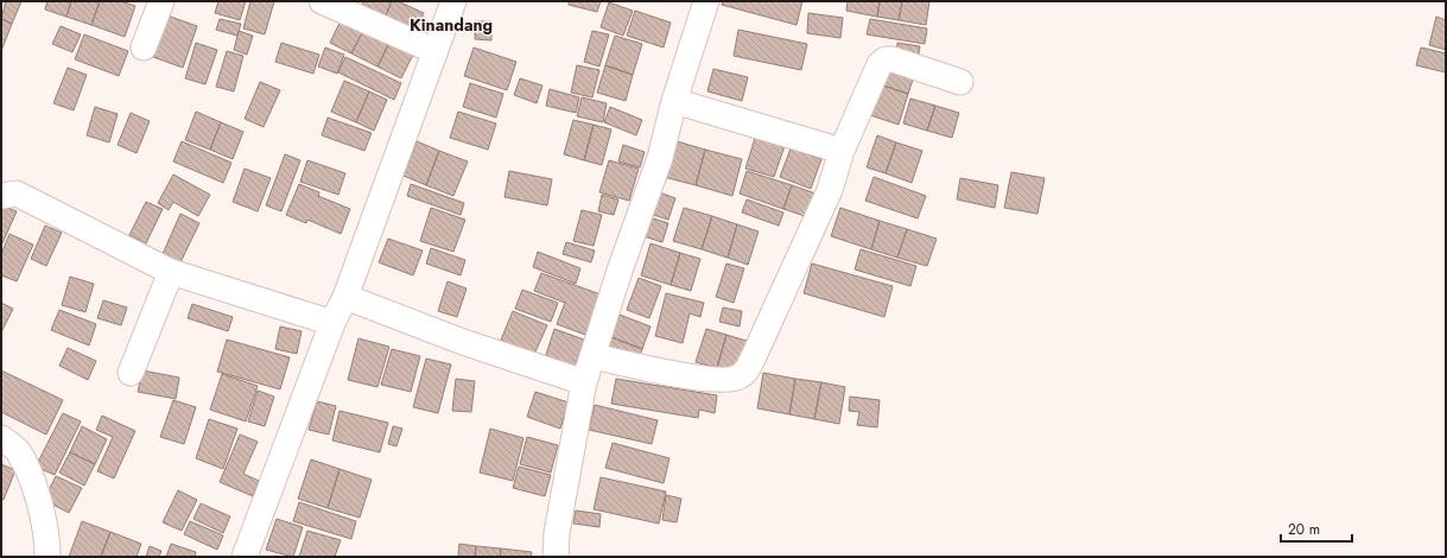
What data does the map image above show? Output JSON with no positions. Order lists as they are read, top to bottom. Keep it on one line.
{"districts":["Kinandang"],"scale_bar":"20 m"}
